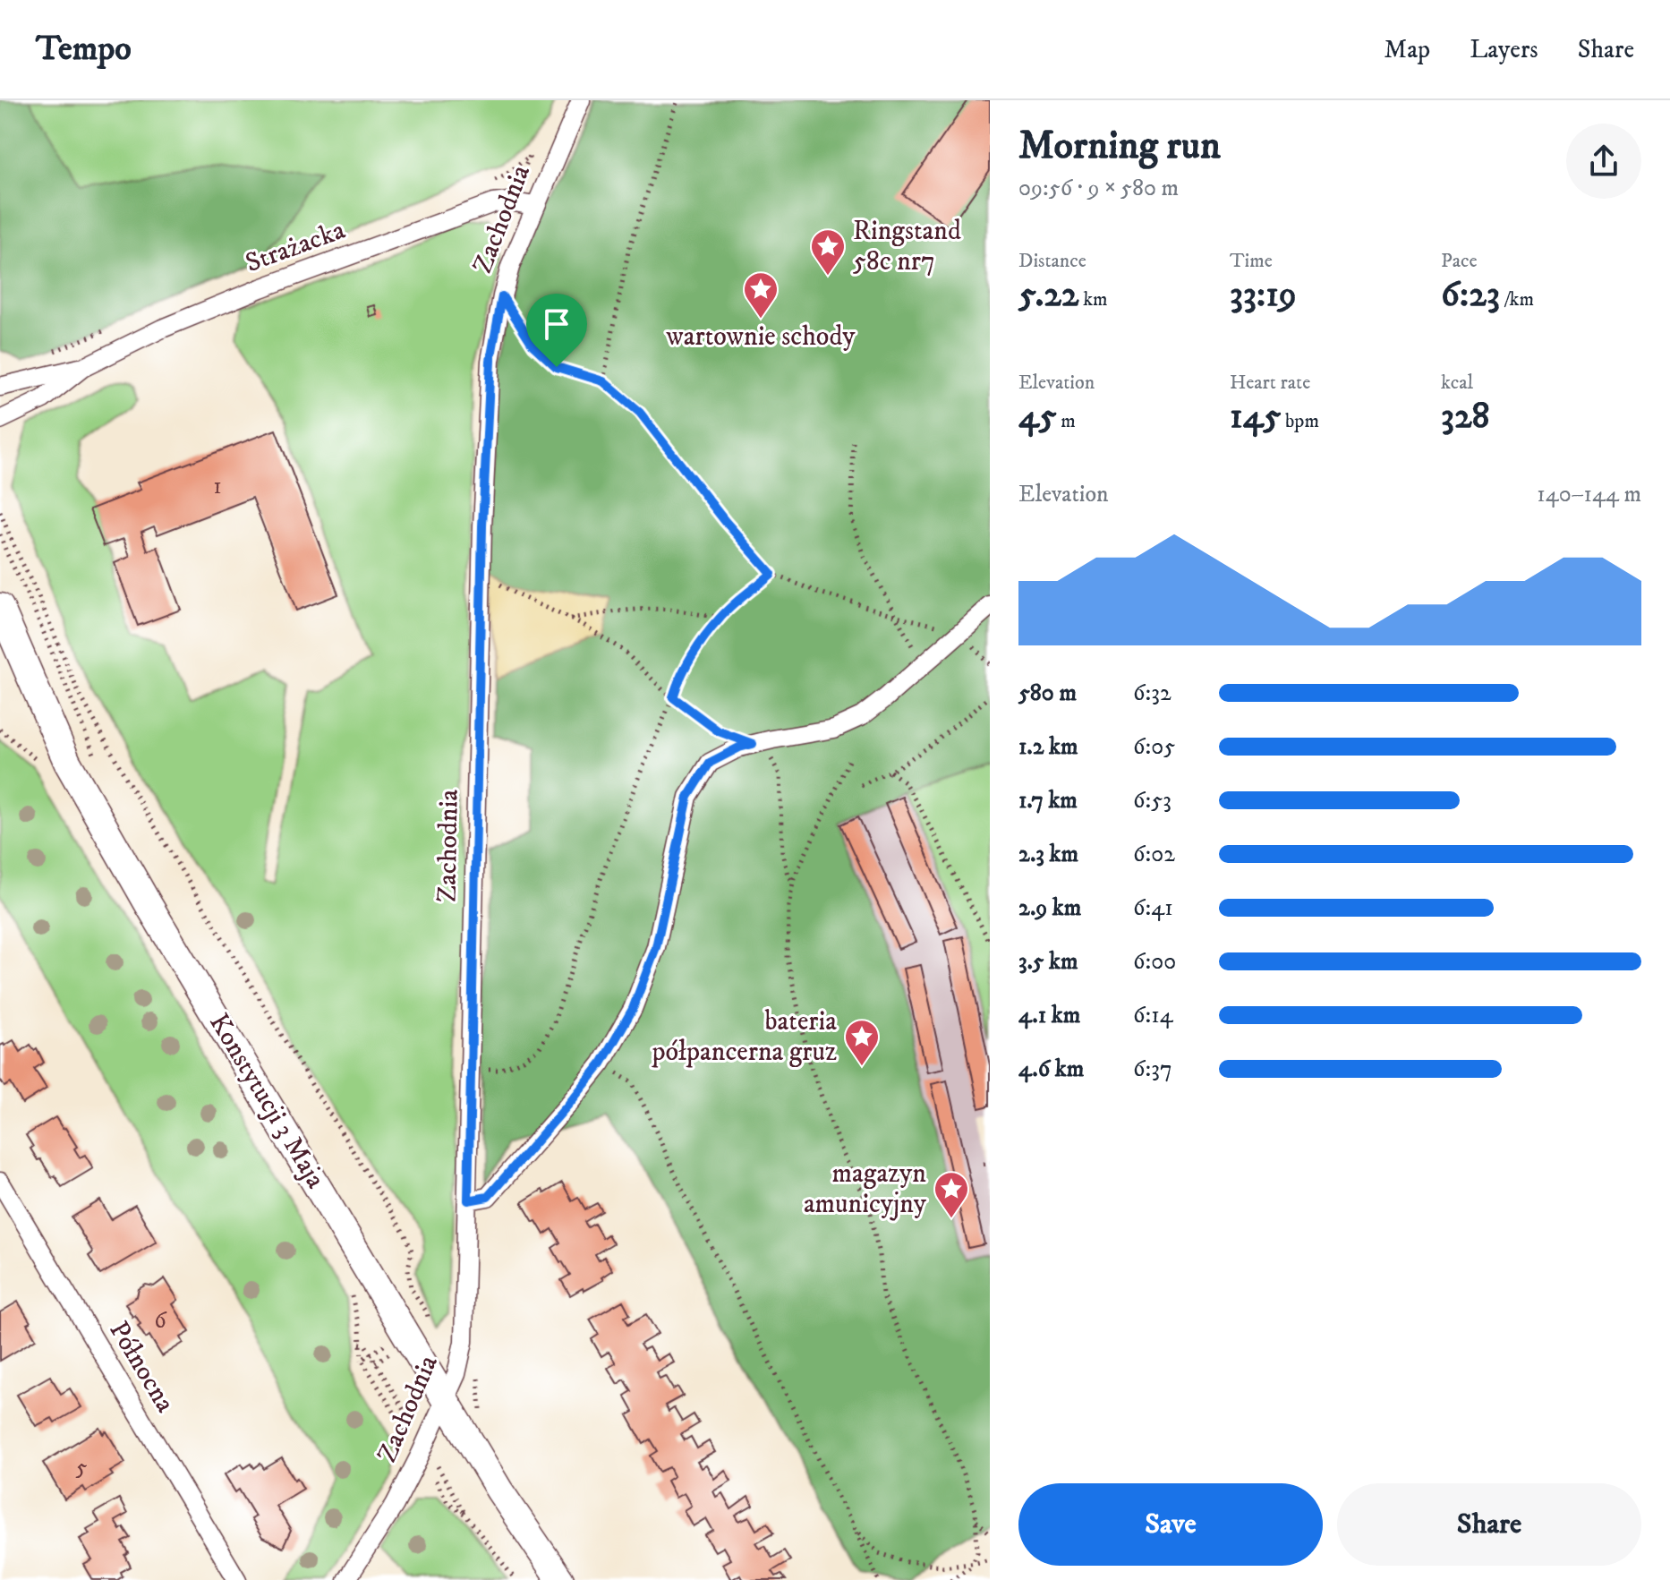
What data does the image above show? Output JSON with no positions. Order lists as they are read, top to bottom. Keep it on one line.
{"streets":{"street":["Zachodnia","Strażacka","Konstytucji 3 Maja","Północna"]},"crossings":[["Zachodnia","Strażacka"],["Zachodnia","Konstytucji 3 Maja"]],"places":{"place":["Ringstand 58c nr7","wartownie schody","bateria półpancerna gruz","magazyn amunicyjny"]},"house_numbers":["1","6","5"],"page":{"header":"Tempo","nav":["Map","Layers","Share"],"heading":["Morning run","09:56 · 9 × 580 m"],"stats":[["Distance","5.22 km"],["Time","33:19"],["Pace","6:23 /km"],["Elevation","45 m"],["Heart rate","145 bpm"],["kcal","328"]],"chart":["Elevation","140–144 m"],"list":[{"name":"580 m","note":"6:32"},{"name":"1.2 km","note":"6:05"},{"name":"1.7 km","note":"6:53"},{"name":"2.3 km","note":"6:02"},{"name":"2.9 km","note":"6:41"},{"name":"3.5 km","note":"6:00"},{"name":"4.1 km","note":"6:14"},{"name":"4.6 km","note":"6:37"}],"buttons":["Save","Share"]}}
